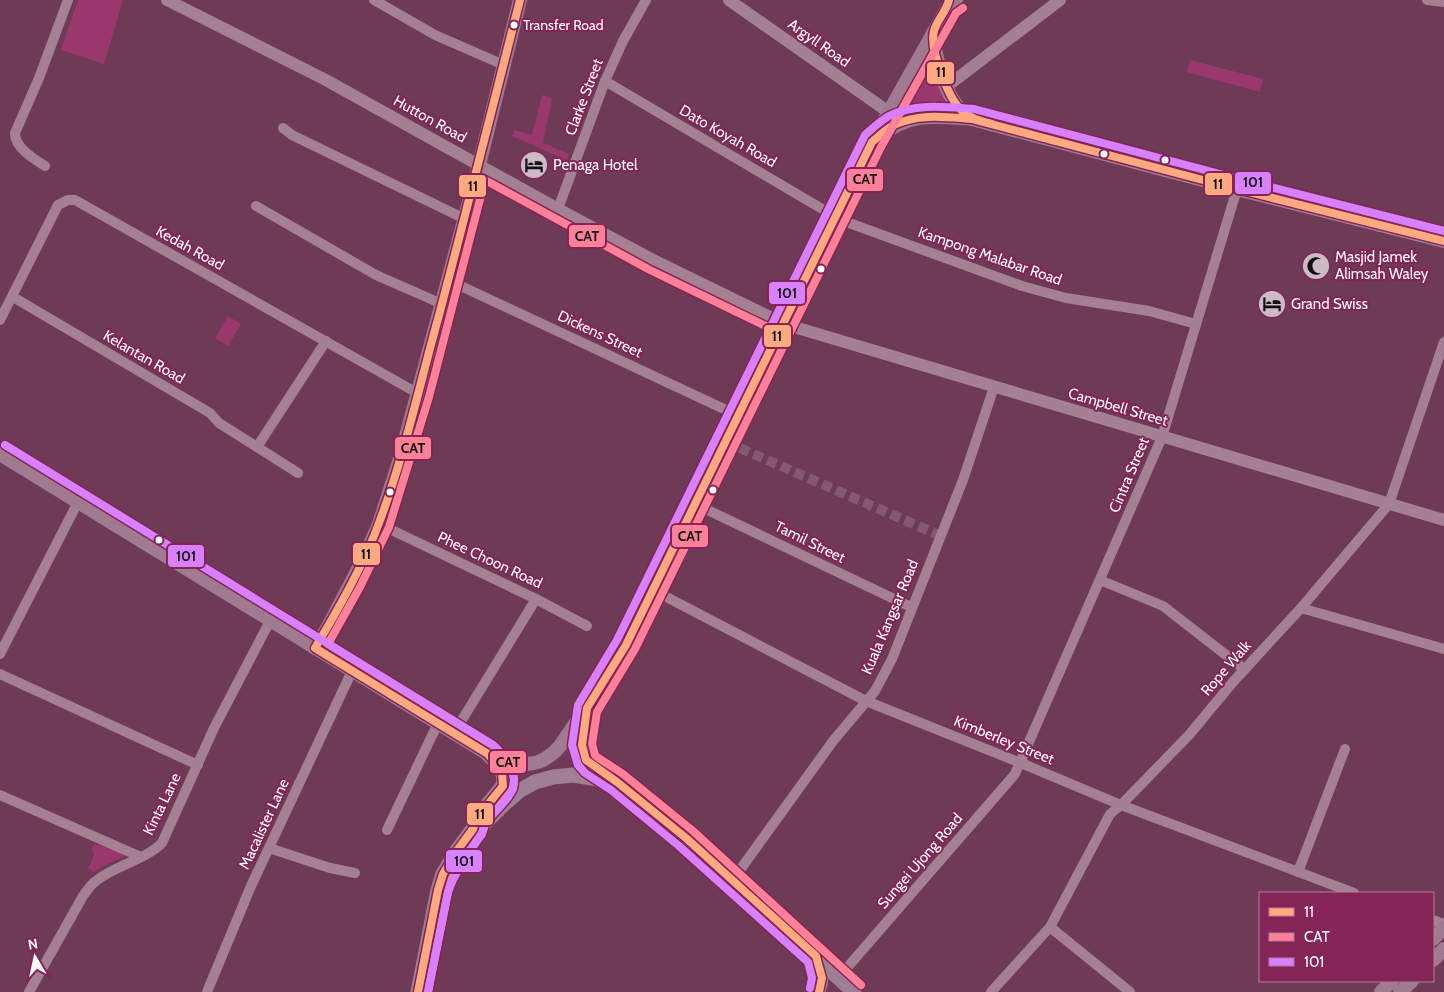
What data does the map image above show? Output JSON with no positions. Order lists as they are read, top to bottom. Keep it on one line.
{"streets":{"street":["Argyll Road","Clarke Street","Hutton Road","Dato Koyah Road","Kedah Road","Kampong Malabar Road","Dickens Street","Kelantan Road","Campbell Street","Cintra Street","Tamil Street","Phee Choon Road","Kuala Kangsar Road","Rope Walk","Kimberley Street","Kinta Lane","Macalister Lane","Sungei Ujong Road"]},"crossings":[["Clarke Street","Hutton Road"],["Clarke Street","Dato Koyah Road"],["Hutton Road","Campbell Street"],["Dato Koyah Road","Kampong Malabar Road"],["Kedah Road","Kelantan Road"],["Kampong Malabar Road","Cintra Street"],["Campbell Street","Cintra Street"],["Campbell Street","Kuala Kangsar Road"],["Campbell Street","Rope Walk"],["Cintra Street","Kimberley Street"],["Cintra Street","Sungei Ujong Road"],["Tamil Street","Kuala Kangsar Road"],["Kuala Kangsar Road","Kimberley Street"],["Rope Walk","Kimberley Street"],["Kimberley Street","Sungei Ujong Road"]],"places":{"other":["Transfer Road"],"hotel":["Penaga Hotel","Grand Swiss"],"mosque":["Masjid Jamek Alimsah Waley"]},"lines":["transit line 11","transit line CAT","transit line 101"],"legend":["11","CAT","101"],"north":"top"}
